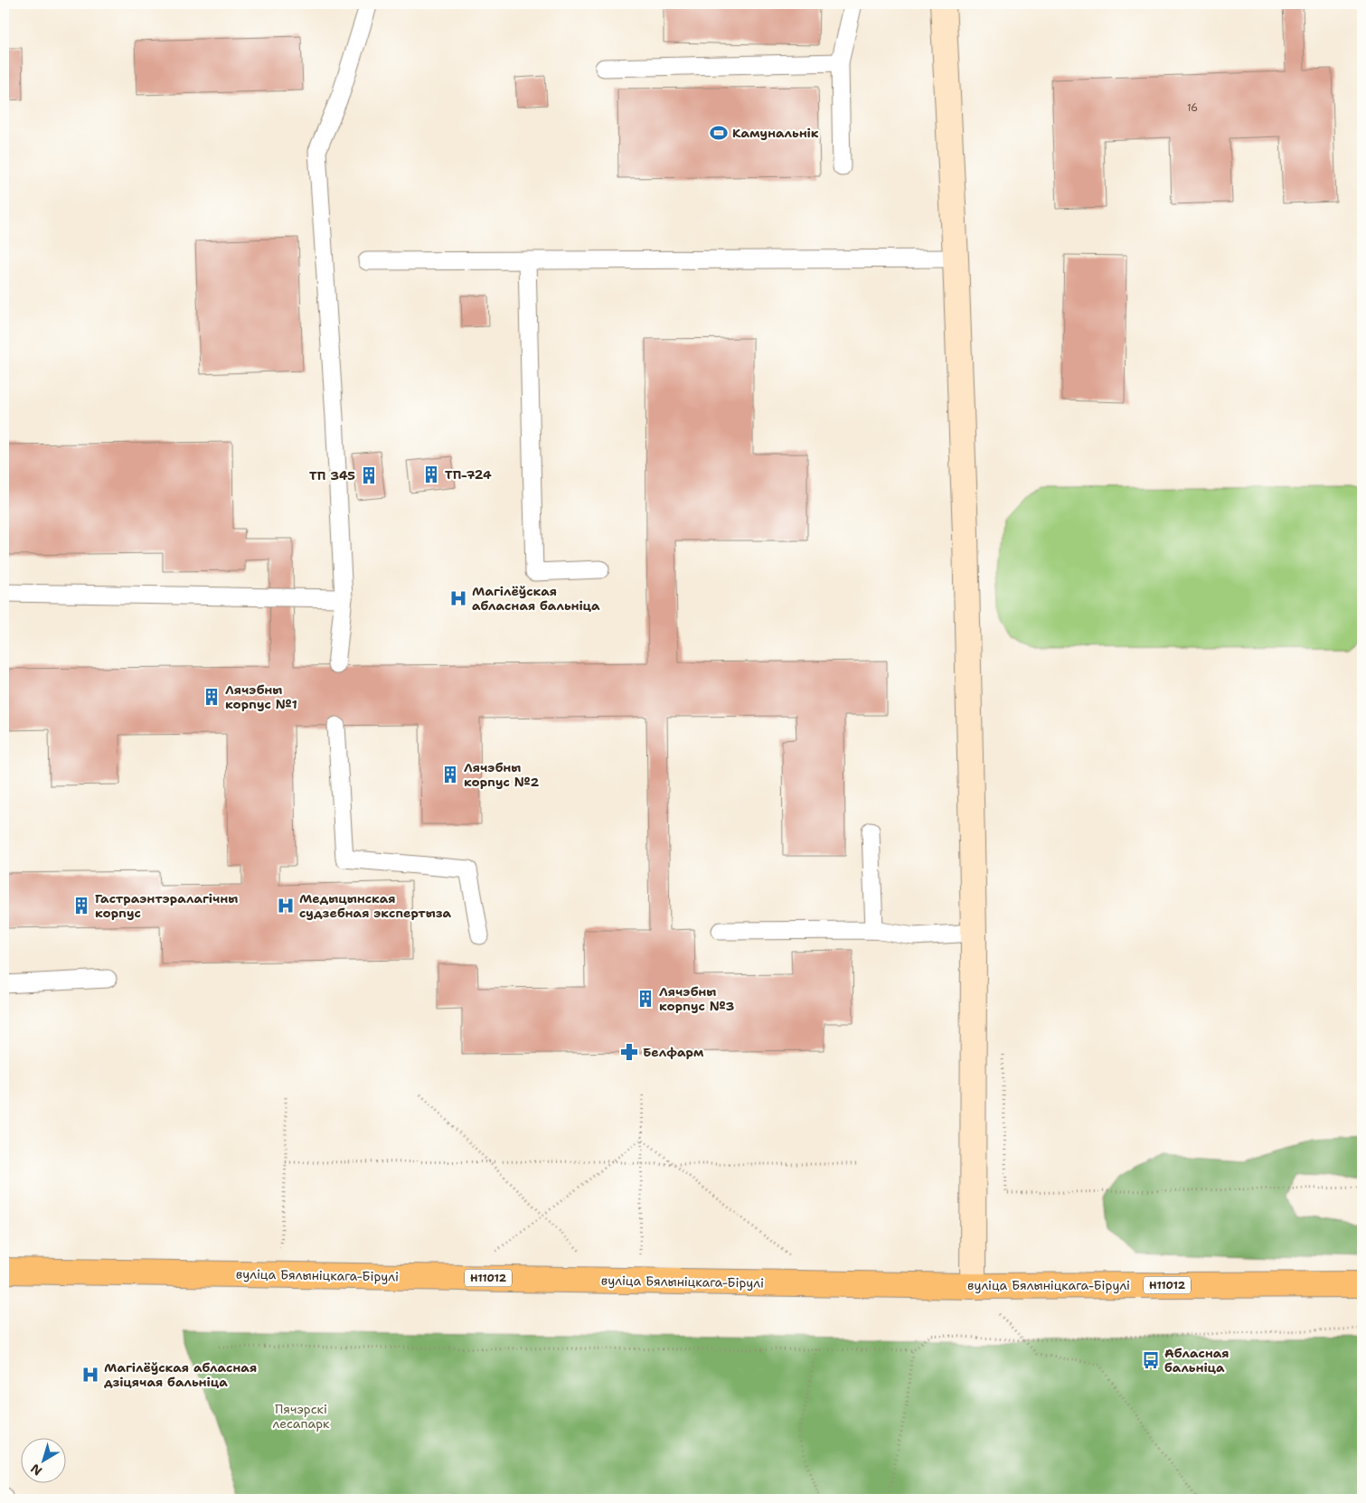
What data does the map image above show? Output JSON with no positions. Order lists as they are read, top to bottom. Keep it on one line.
{"streets":{"main road":["вуліца Бялыніцкага-Бірулі","Н11012"]},"parks":["Пячэрскі лесапарк"],"places":{"sports":["Камунальнік"],"building":["ТП-724","ТП 345","Лячэбны корпус №1","Лячэбны корпус №2","Гастраэнтэралагічны корпус","Лячэбны корпус №3"],"hospital":["Магілёўская абласная бальніца","Медыцынская судзебная экспертыза","Магілёўская абласная дзіцячая бальніца"],"pharmacy":["Белфарм"],"bus stop":["Абласная бальніца"]},"house_numbers":["16"],"north":"bottom left"}
